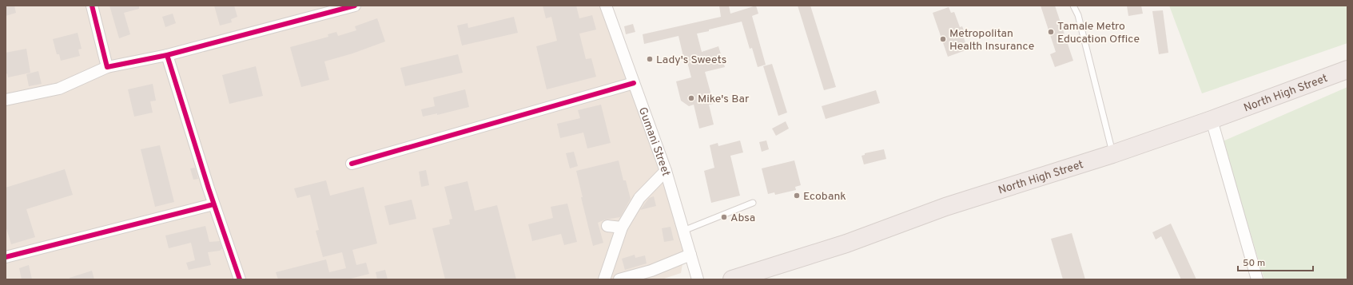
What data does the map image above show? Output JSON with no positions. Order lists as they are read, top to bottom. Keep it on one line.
{"streets":{"highway":["North High Street"],"street":["Gumani Street"]},"places":["Tamale Metro Education Office","Metropolitan Health Insurance","Lady's Sweets","Mike's Bar","Ecobank","Absa"],"scale_bar":"50 m"}
